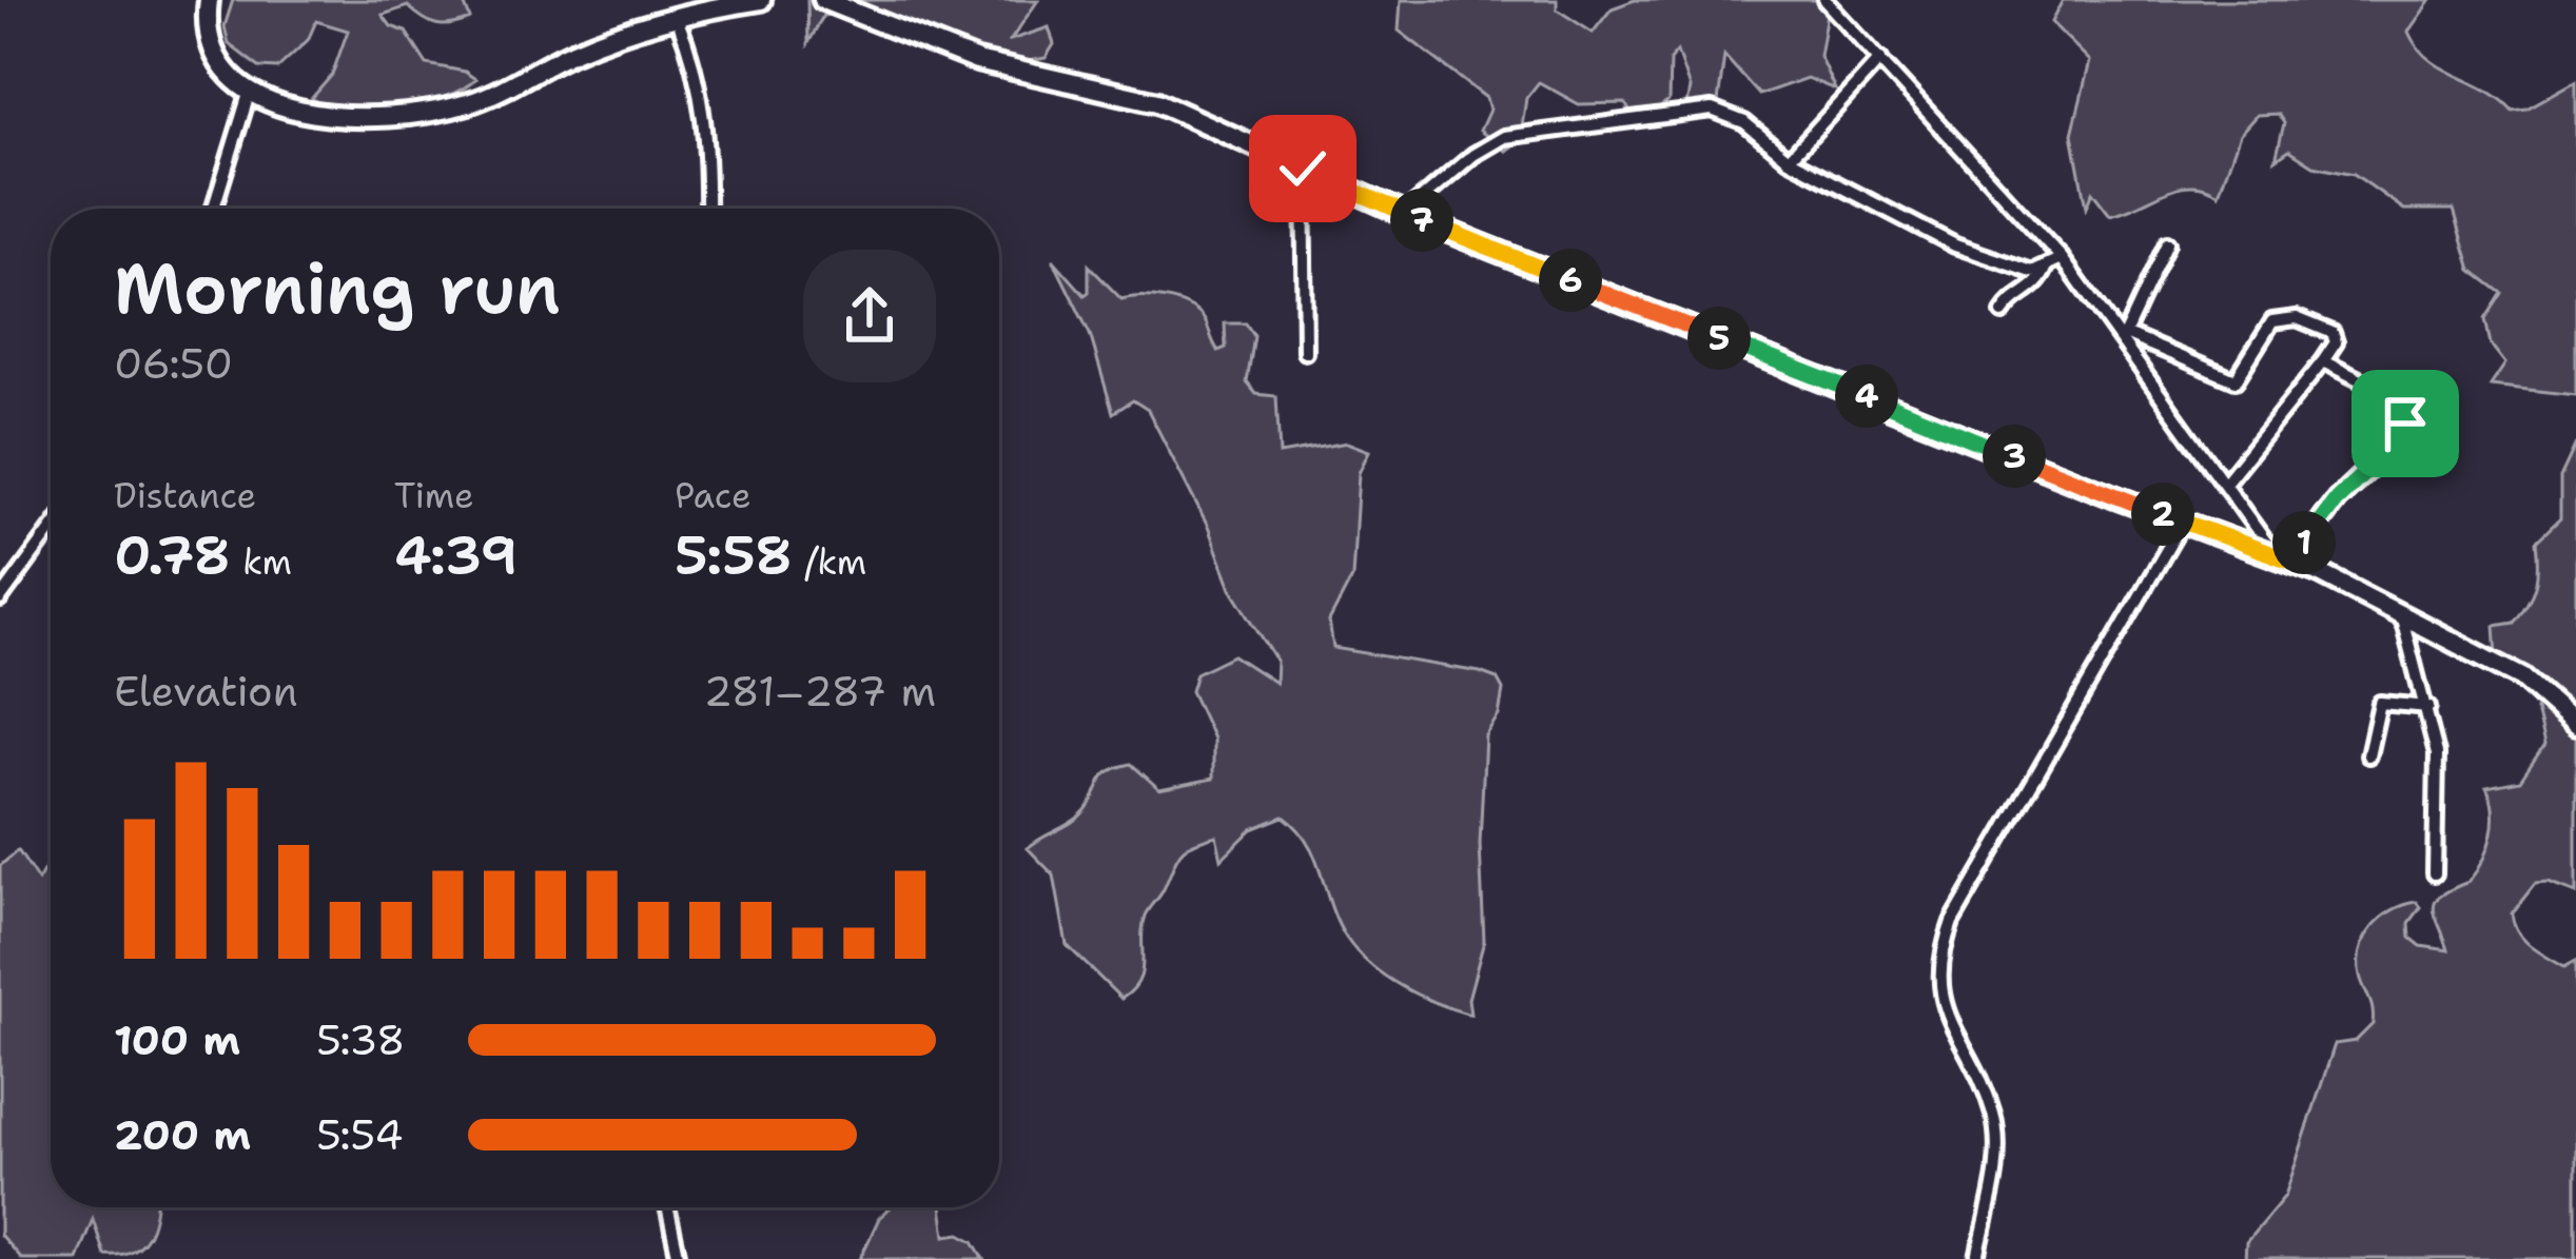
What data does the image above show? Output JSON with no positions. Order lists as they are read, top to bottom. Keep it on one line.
{"page":{"pins":["7","6","5","4","3","2","1"],"heading":["Morning run","06:50"],"stats":[["Distance","0.78 km"],["Time","4:39"],["Pace","5:58 /km"]],"chart":["Elevation","281–287 m"],"list":[{"name":"100 m","note":"5:38"},{"name":"200 m","note":"5:54"}]}}
